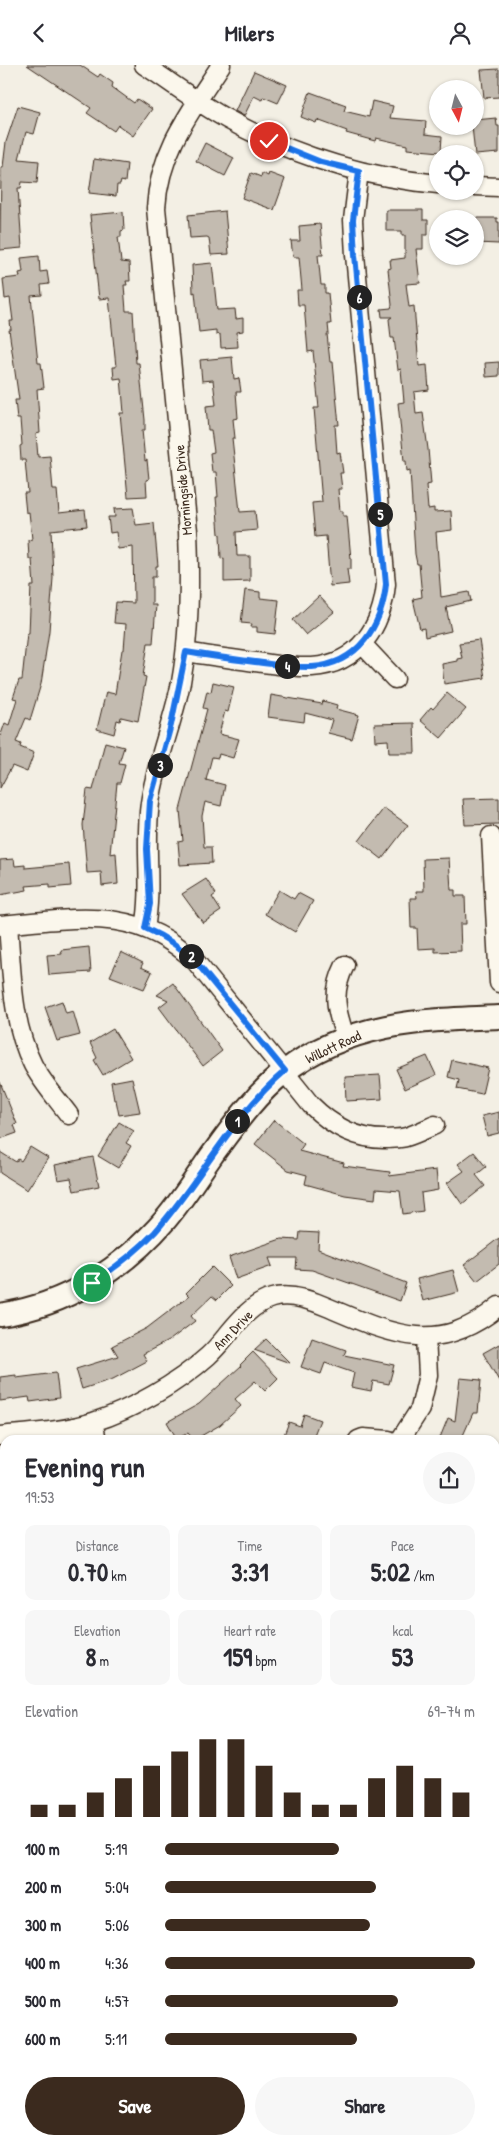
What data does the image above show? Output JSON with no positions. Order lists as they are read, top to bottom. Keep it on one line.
{"streets":{"main road":["Willott Road"],"street":["Morningside Drive","Ann Drive"]},"north":"bottom","page":{"header":"Milers","pins":["6","5","4","3","2","1"],"heading":["Evening run","19:53"],"stats":[["Distance","0.70 km"],["Time","3:31"],["Pace","5:02 /km"],["Elevation","8 m"],["Heart rate","159 bpm"],["kcal","53"]],"chart":["Elevation","69–74 m"],"list":[{"name":"100 m","note":"5:19"},{"name":"200 m","note":"5:04"},{"name":"300 m","note":"5:06"},{"name":"400 m","note":"4:36"},{"name":"500 m","note":"4:57"},{"name":"600 m","note":"5:11"}],"buttons":["Save","Share"]}}
